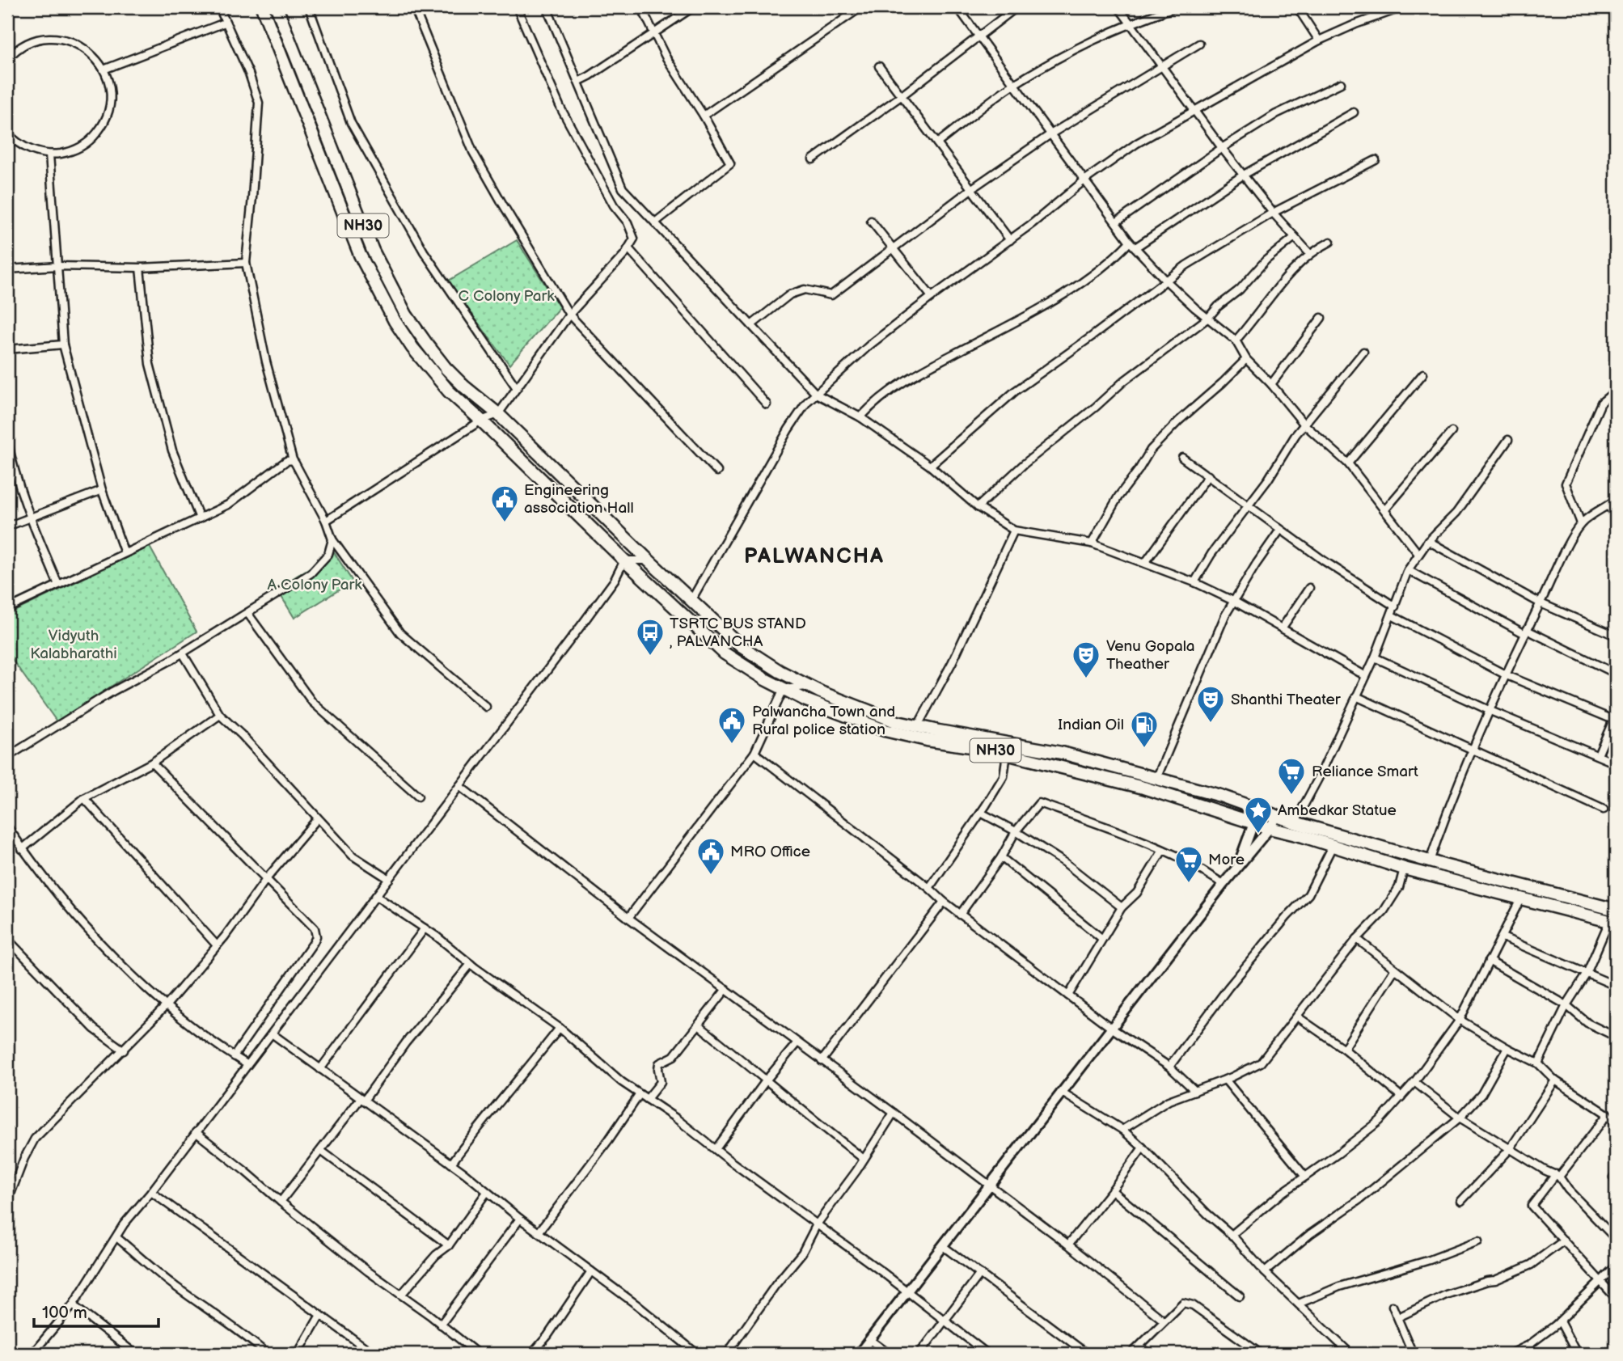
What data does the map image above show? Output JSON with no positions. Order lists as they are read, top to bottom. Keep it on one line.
{"streets":{"highway":["NH30"]},"districts":["PALWANCHA"],"parks":["C Colony Park","A Colony Park","Vidyuth Kalabharathi"],"places":{"public building":["Engineering association Hall","Palwancha Town and Rural police station","MRO Office"],"bus stop":["TSRTC BUS STAND , PALVANCHA"],"theatre":["Venu Gopala Theather","Shanthi Theater"],"fuel station":["Indian Oil"],"supermarket":["Reliance Smart","More"],"place":["Ambedkar Statue"]},"scale_bar":"100 m"}
